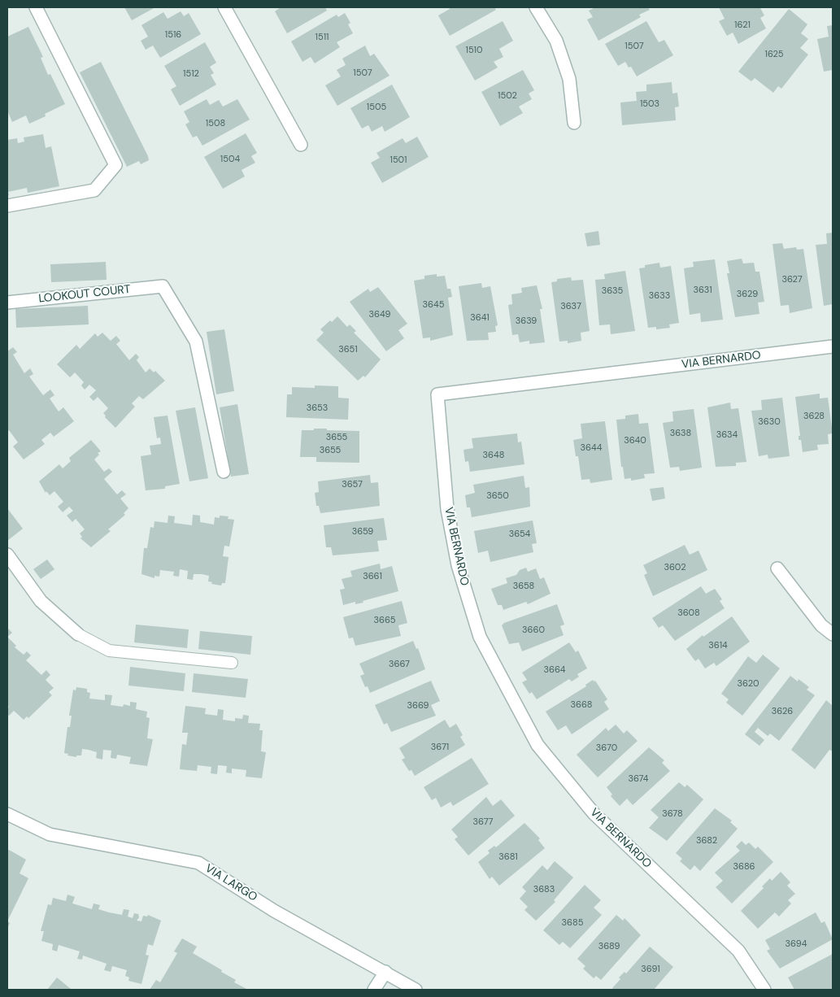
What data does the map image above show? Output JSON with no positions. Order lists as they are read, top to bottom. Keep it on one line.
{"streets":{"street":["LOOKOUT COURT","VIA BERNARDO","VIA LARGO"]},"house_numbers":["1621","1516","1511","1507","1510","1625","1507","1512","1502","1503","1505","1508","1504","1501","3627","3631","3635","3629","3633","3645","3637","3649","3641","3639","3651","3653","3628","3630","3638","3634","3655","3640","3644","3655","3648","3657","3650","3659","3654","3602","3661","3658","3608","3665","3660","3614","3667","3664","3620","3668","3669","3626","3671","3670","3674","3678","3677","3682","3681","3686","3683","3685","3694","3689","3691"]}
